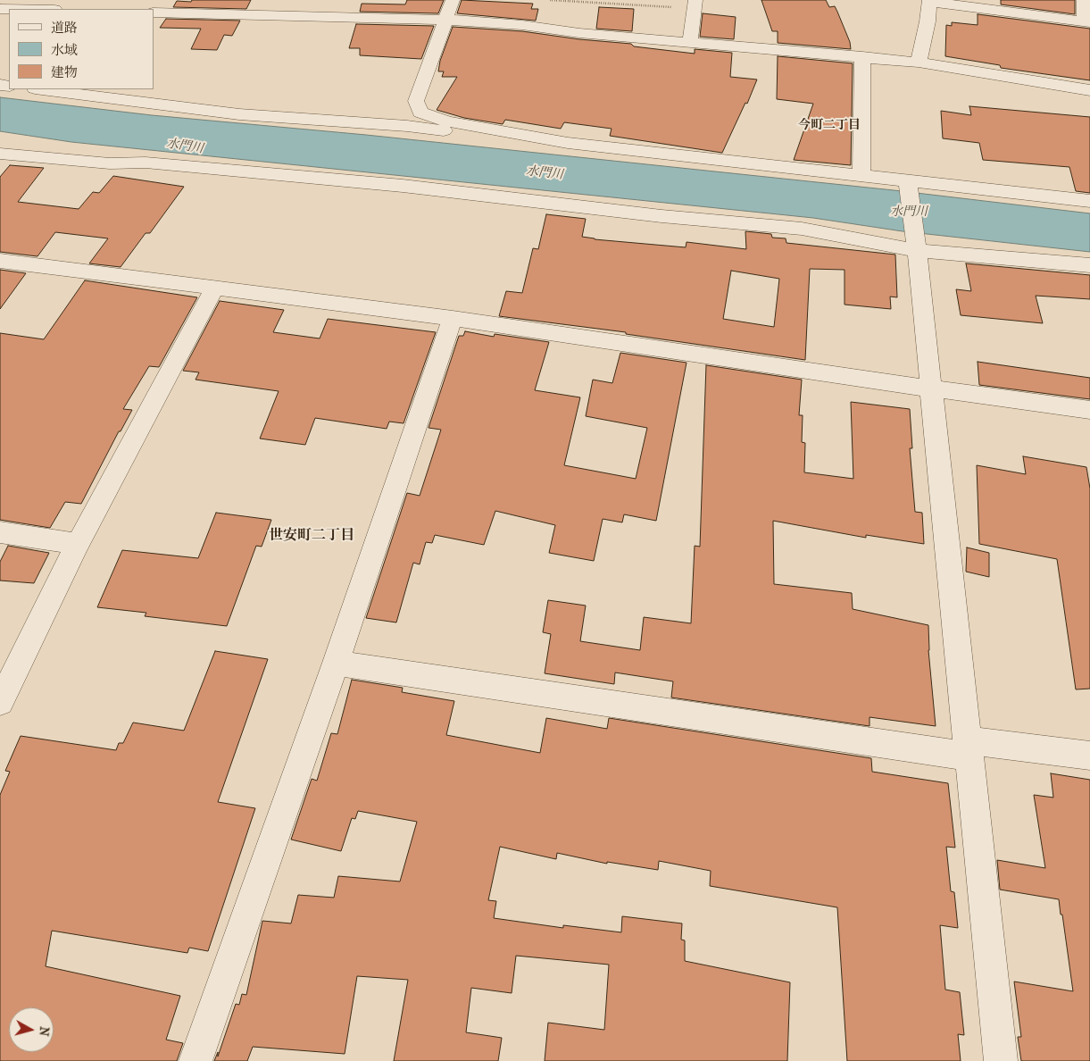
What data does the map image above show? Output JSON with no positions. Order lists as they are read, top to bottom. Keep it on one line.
{"districts":["今町二丁目","世安町二丁目"],"water":["水門川"],"legend":["道路","水域","建物"],"north":"right"}
